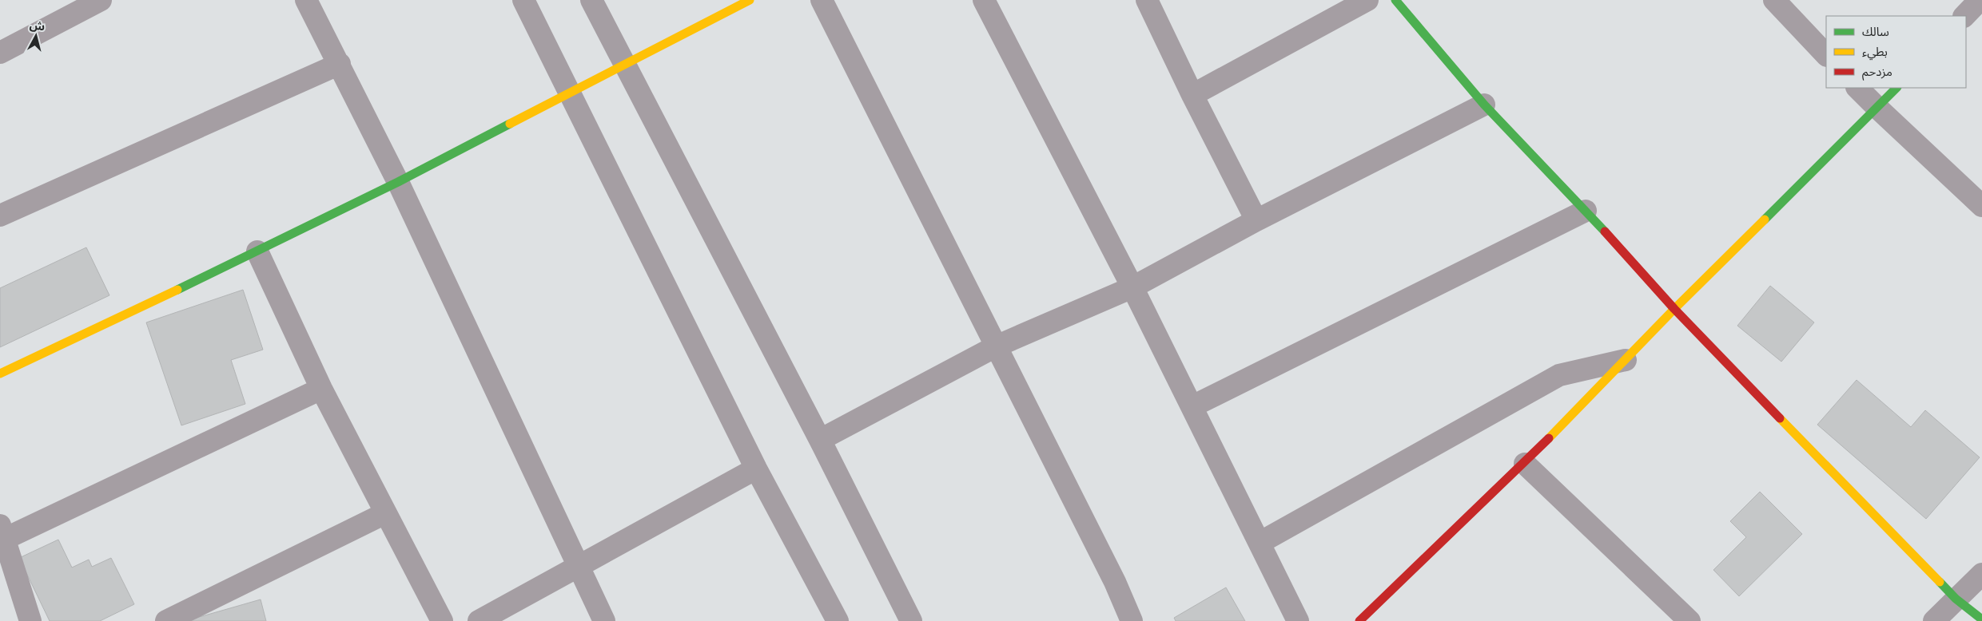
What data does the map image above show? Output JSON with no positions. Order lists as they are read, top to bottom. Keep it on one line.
{"legend":["سالك","بطيء","مزدحم"],"north":"top"}
